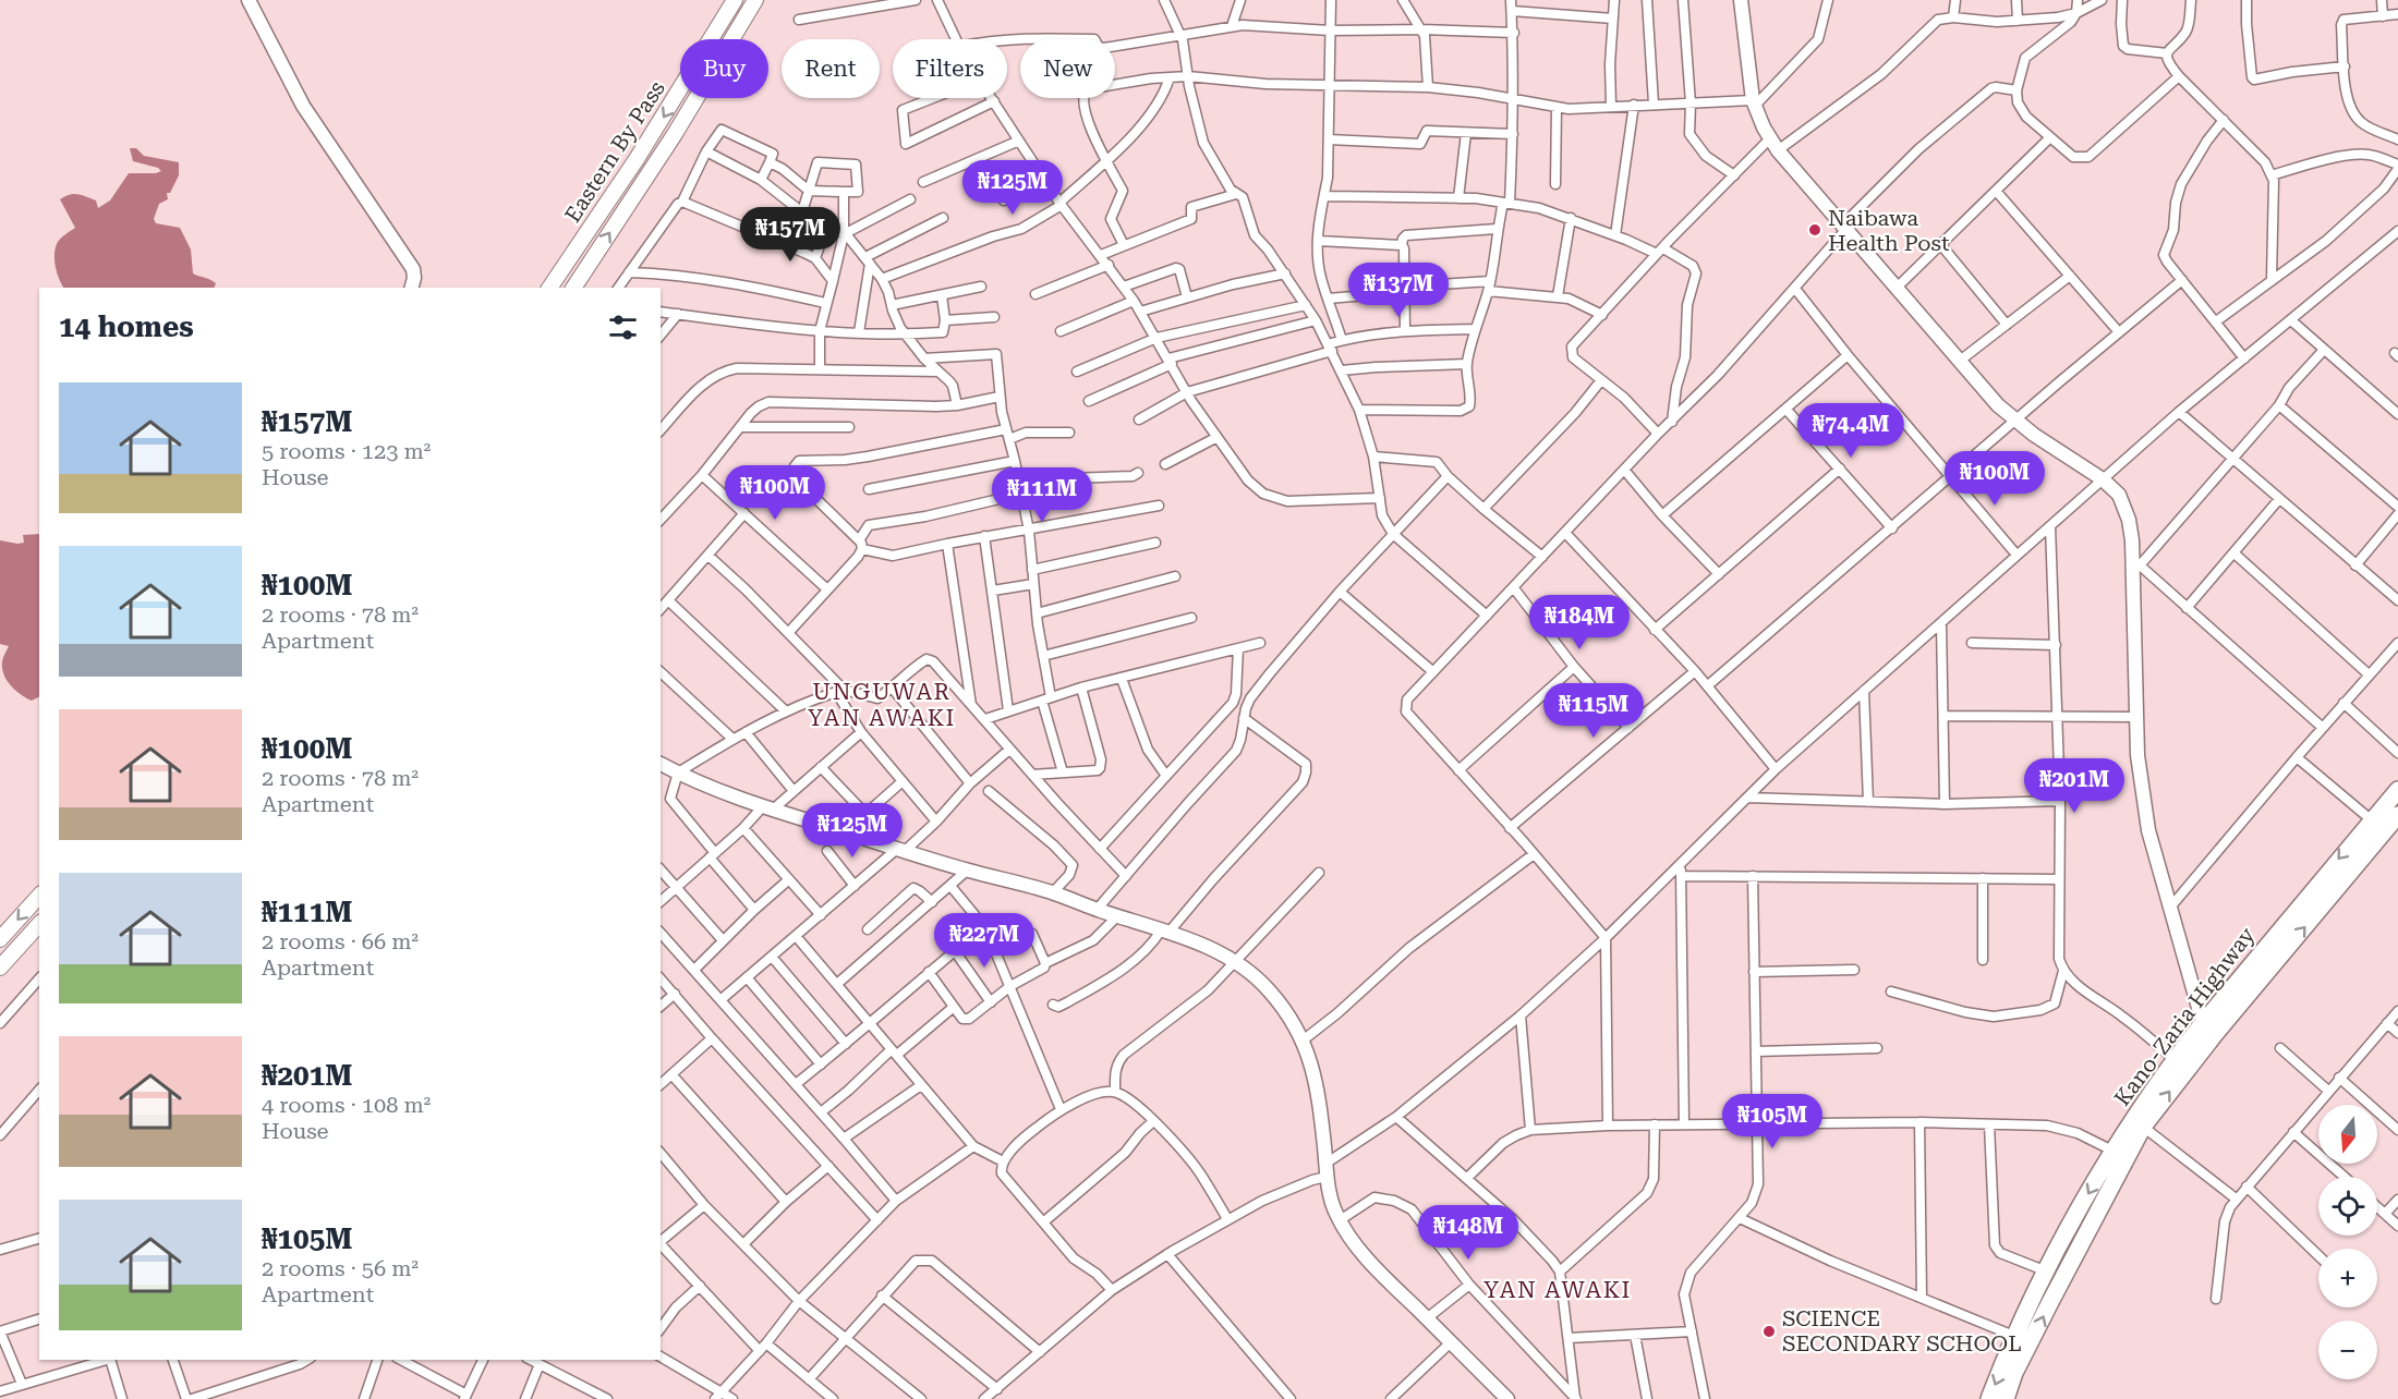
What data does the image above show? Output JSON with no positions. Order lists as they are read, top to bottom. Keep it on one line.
{"streets":{"highway":["Kano-Zaria Highway"],"main road":["Eastern By Pass"]},"districts":["UNGUWAR YAN AWAKI","YAN AWAKI"],"places":["Naibawa Health Post","SCIENCE SECONDARY SCHOOL"],"north":"bottom","page":{"chip":["Buy","Rent","Filters","New"],"price":["₦125M","₦157M","₦137M","₦74.4M","₦100M","₦100M","₦111M","₦184M","₦115M","₦201M","₦125M","₦227M","₦105M","₦148M"],"heading":"14 homes","list":[{"name":"₦157M","note":"5 rooms · 123 m² · House"},{"name":"₦100M","note":"2 rooms · 78 m² · Apartment"},{"name":"₦100M","note":"2 rooms · 78 m² · Apartment"},{"name":"₦111M","note":"2 rooms · 66 m² · Apartment"},{"name":"₦201M","note":"4 rooms · 108 m² · House"},{"name":"₦105M","note":"2 rooms · 56 m² · Apartment"}],"map_buttons":["+","−"]}}
